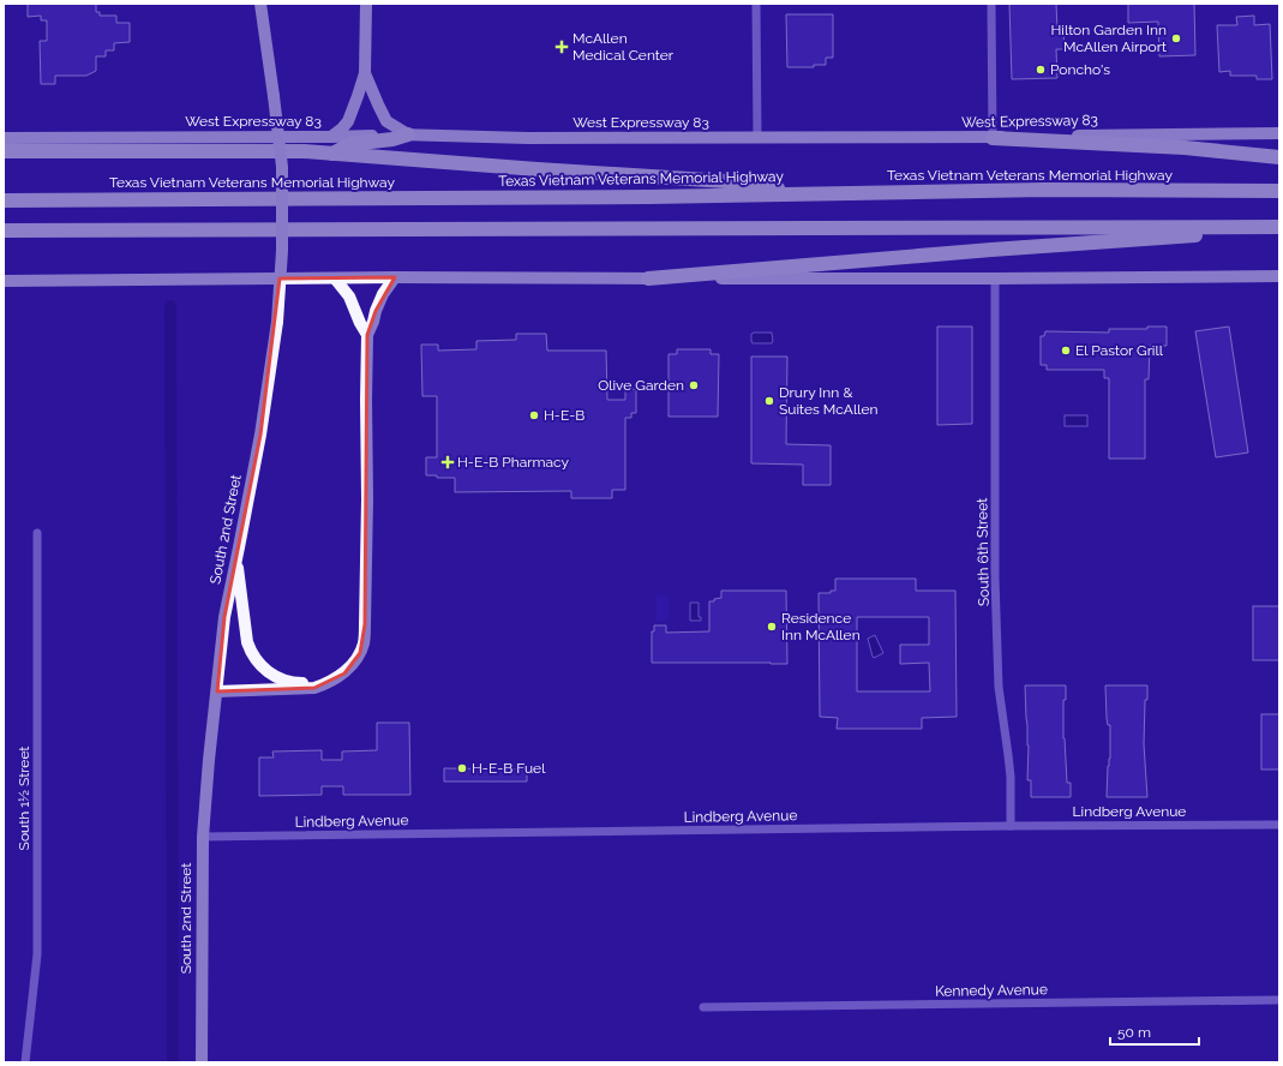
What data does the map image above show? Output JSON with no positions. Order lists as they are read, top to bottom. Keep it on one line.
{"streets":{"highway":["Texas Vietnam Veterans Memorial Highway"],"main road":["West Expressway 83","South 2nd Street"],"street":["South 6th Street","South 1½ Street","Lindberg Avenue","Kennedy Avenue"]},"crossings":[["South 2nd Street","Lindberg Avenue"],["South 6th Street","Lindberg Avenue"]],"places":{"other":["Hilton Garden Inn McAllen Airport","Poncho's","El Pastor Grill","Olive Garden","Drury Inn & Suites McAllen","H-E-B","Residence Inn McAllen","H-E-B Fuel"],"health":["McAllen Medical Center","H-E-B Pharmacy"]},"scale_bar":"50 m"}
